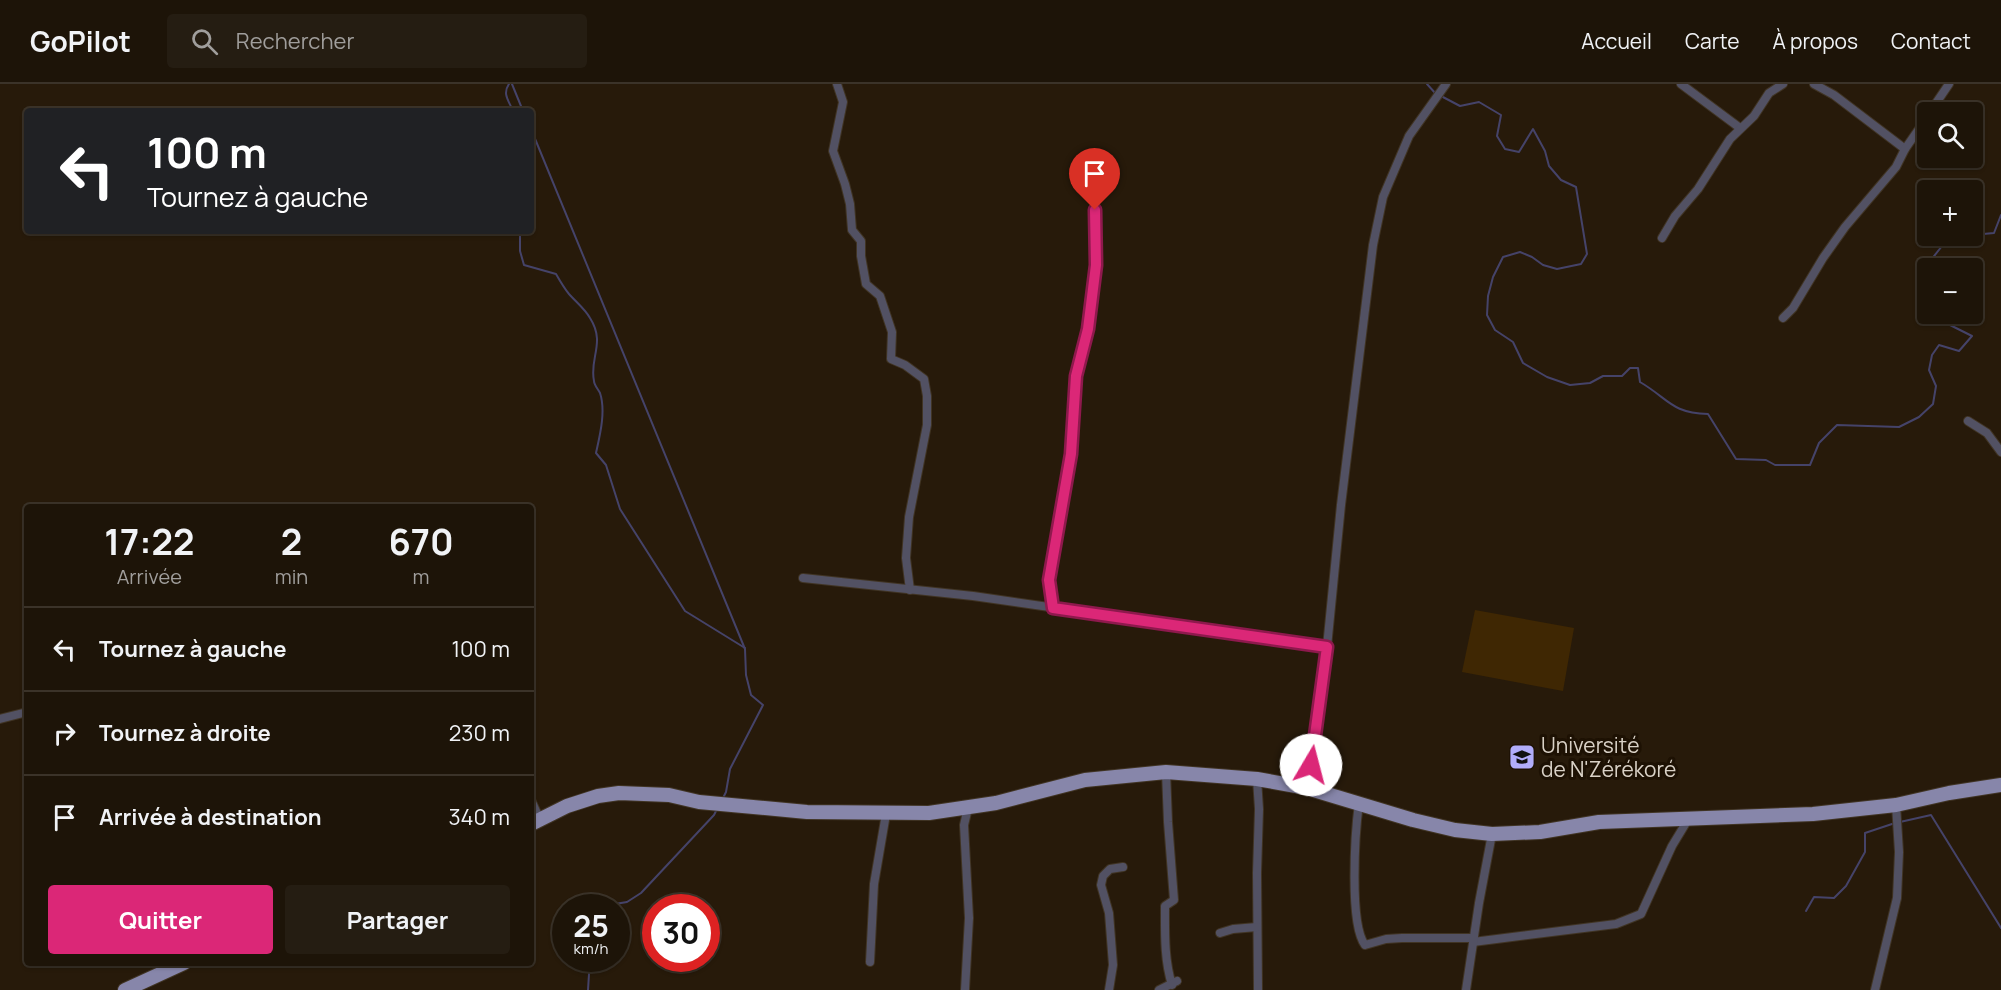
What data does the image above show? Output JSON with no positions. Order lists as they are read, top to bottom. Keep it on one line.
{"places":{"school or university":["Université de N'Zérékoré"]},"page":{"header":"GoPilot","search":"Rechercher","nav":["Accueil","Carte","À propos","Contact"],"map_buttons":["+","−"],"turn":["100 m","Tournez à gauche"],"eta":["17:22","Arrivée","2","min","670","m"],"list":[{"name":"Tournez à gauche","value":"100 m"},{"name":"Tournez à droite","value":"230 m"},{"name":"Arrivée à destination","value":"340 m"}],"buttons":["Quitter","Partager"],"speed":"25 km/h","limit":"30"}}
